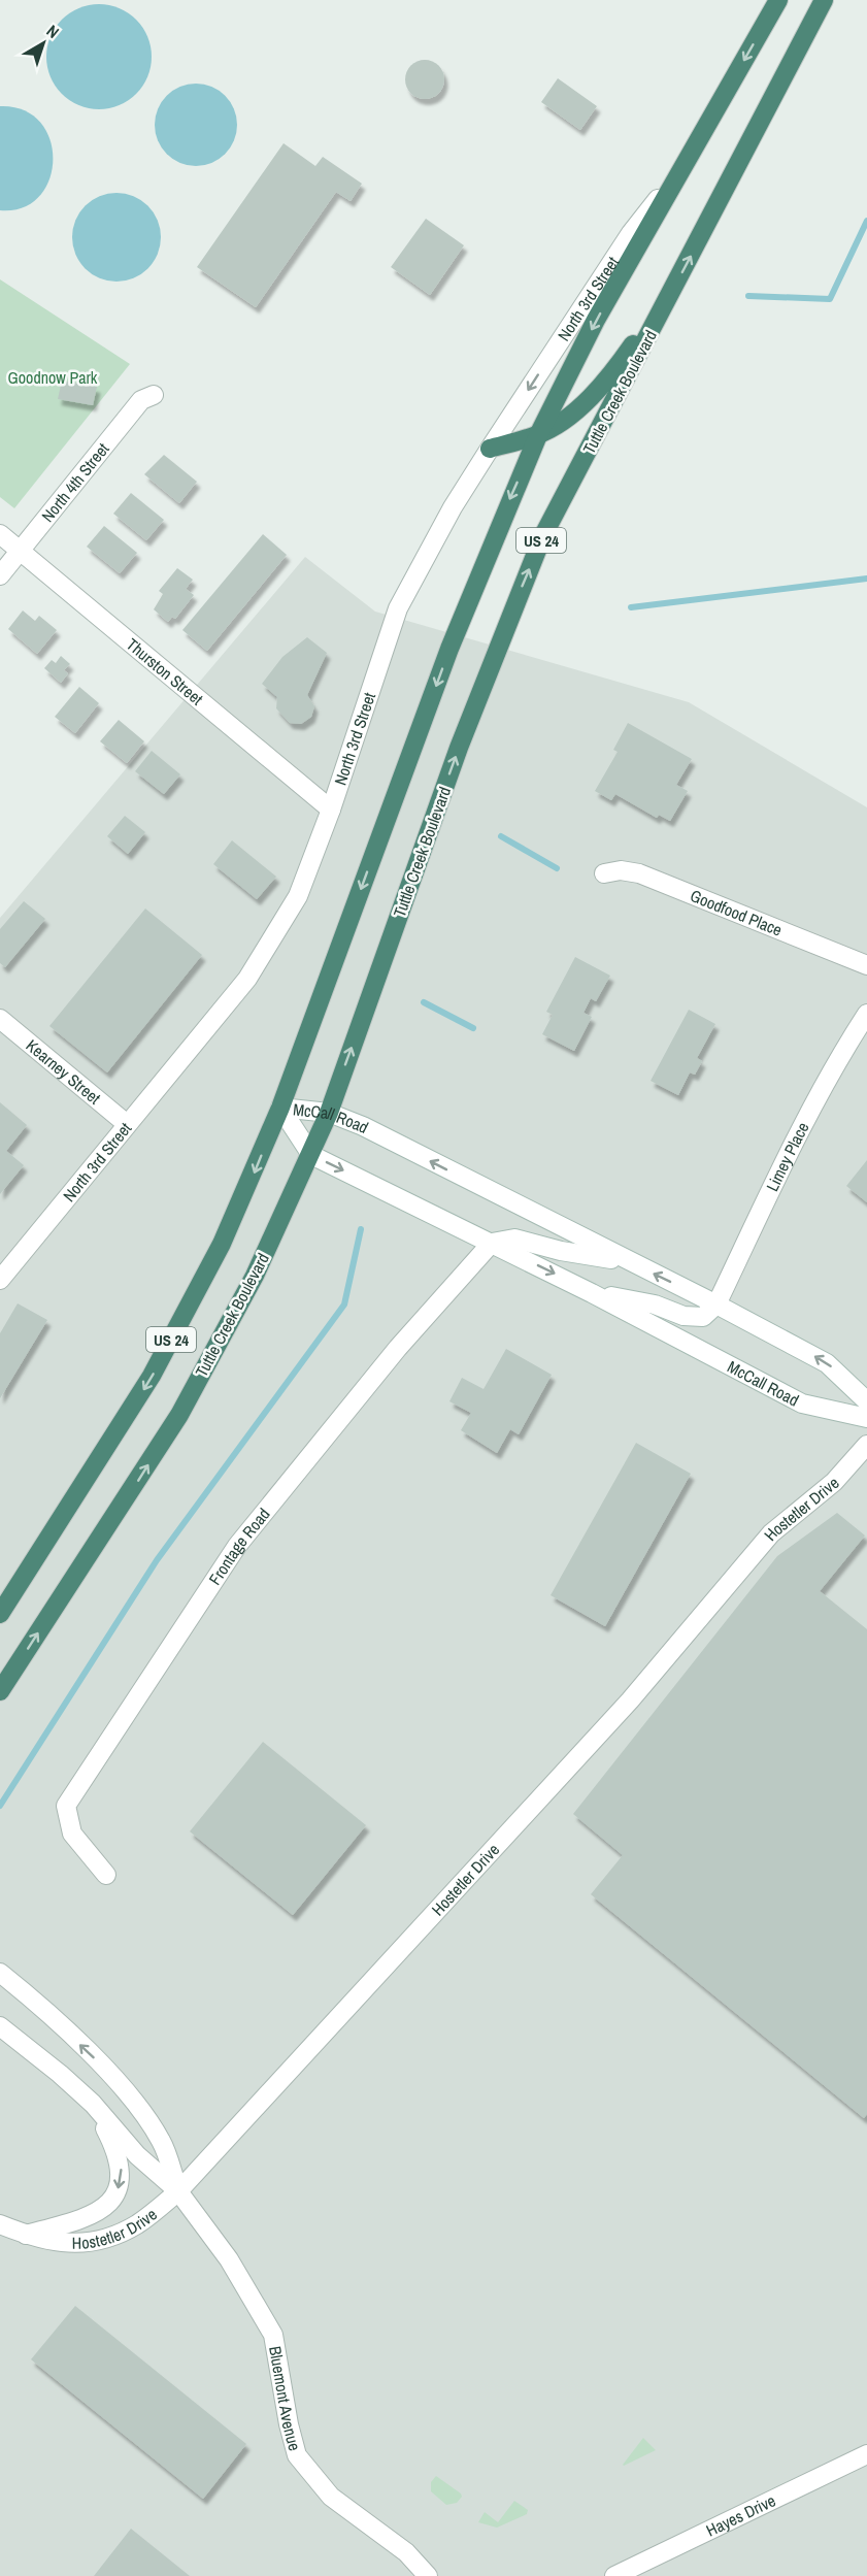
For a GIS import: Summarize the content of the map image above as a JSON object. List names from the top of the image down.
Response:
{
  "streets": {
    "highway": ["Tuttle Creek Boulevard", "US 24"],
    "street": [
      "North 3rd Street",
      "North 4th Street",
      "Thurston Street",
      "Goodfood Place",
      "Kearney Street",
      "McCall Road",
      "Limey Place",
      "Hostetler Drive",
      "Frontage Road",
      "Bluemont Avenue",
      "Hayes Drive"
    ]
  },
  "crossings": [
    ["North 3rd Street", "US 24"],
    ["North 3rd Street", "Thurston Street"],
    ["North 3rd Street", "Kearney Street"],
    ["Tuttle Creek Boulevard", "McCall Road"],
    ["North 4th Street", "Thurston Street"],
    ["US 24", "McCall Road"],
    ["McCall Road", "Limey Place"],
    ["McCall Road", "Frontage Road"],
    ["Hostetler Drive", "Bluemont Avenue"]
  ],
  "parks": ["Goodnow Park"],
  "north": "top right"
}
